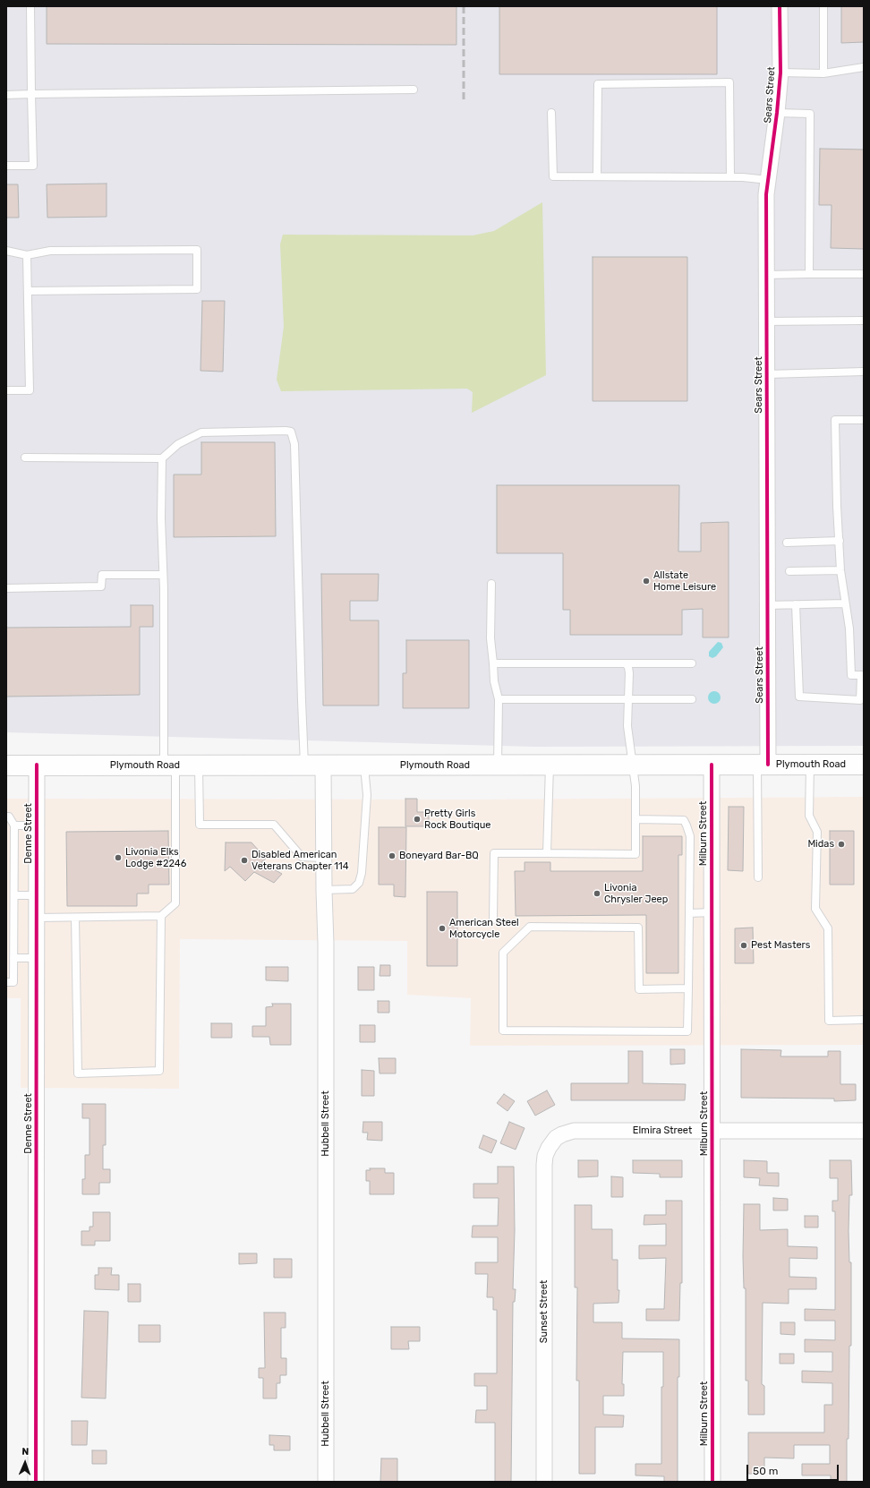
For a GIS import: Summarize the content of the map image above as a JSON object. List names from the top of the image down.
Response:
{
  "streets": {
    "main road": ["Plymouth Road"],
    "street": [
      "Sears Street",
      "Denne Street",
      "Milburn Street",
      "Hubbell Street",
      "Elmira Street",
      "Sunset Street"
    ]
  },
  "crossings": [
    ["Sears Street", "Plymouth Road"],
    ["Plymouth Road", "Denne Street"],
    ["Plymouth Road", "Milburn Street"],
    ["Plymouth Road", "Hubbell Street"],
    ["Milburn Street", "Elmira Street"],
    ["Elmira Street", "Sunset Street"]
  ],
  "places": [
    "Allstate Home Leisure",
    "Pretty Girls Rock Boutique",
    "Midas",
    "Boneyard Bar-BQ",
    "Livonia Elks Lodge #2246",
    "Disabled American Veterans Chapter 114",
    "Livonia Chrysler Jeep",
    "American Steel Motorcycle",
    "Pest Masters"
  ],
  "scale_bar": "50 m",
  "north": "top"
}
